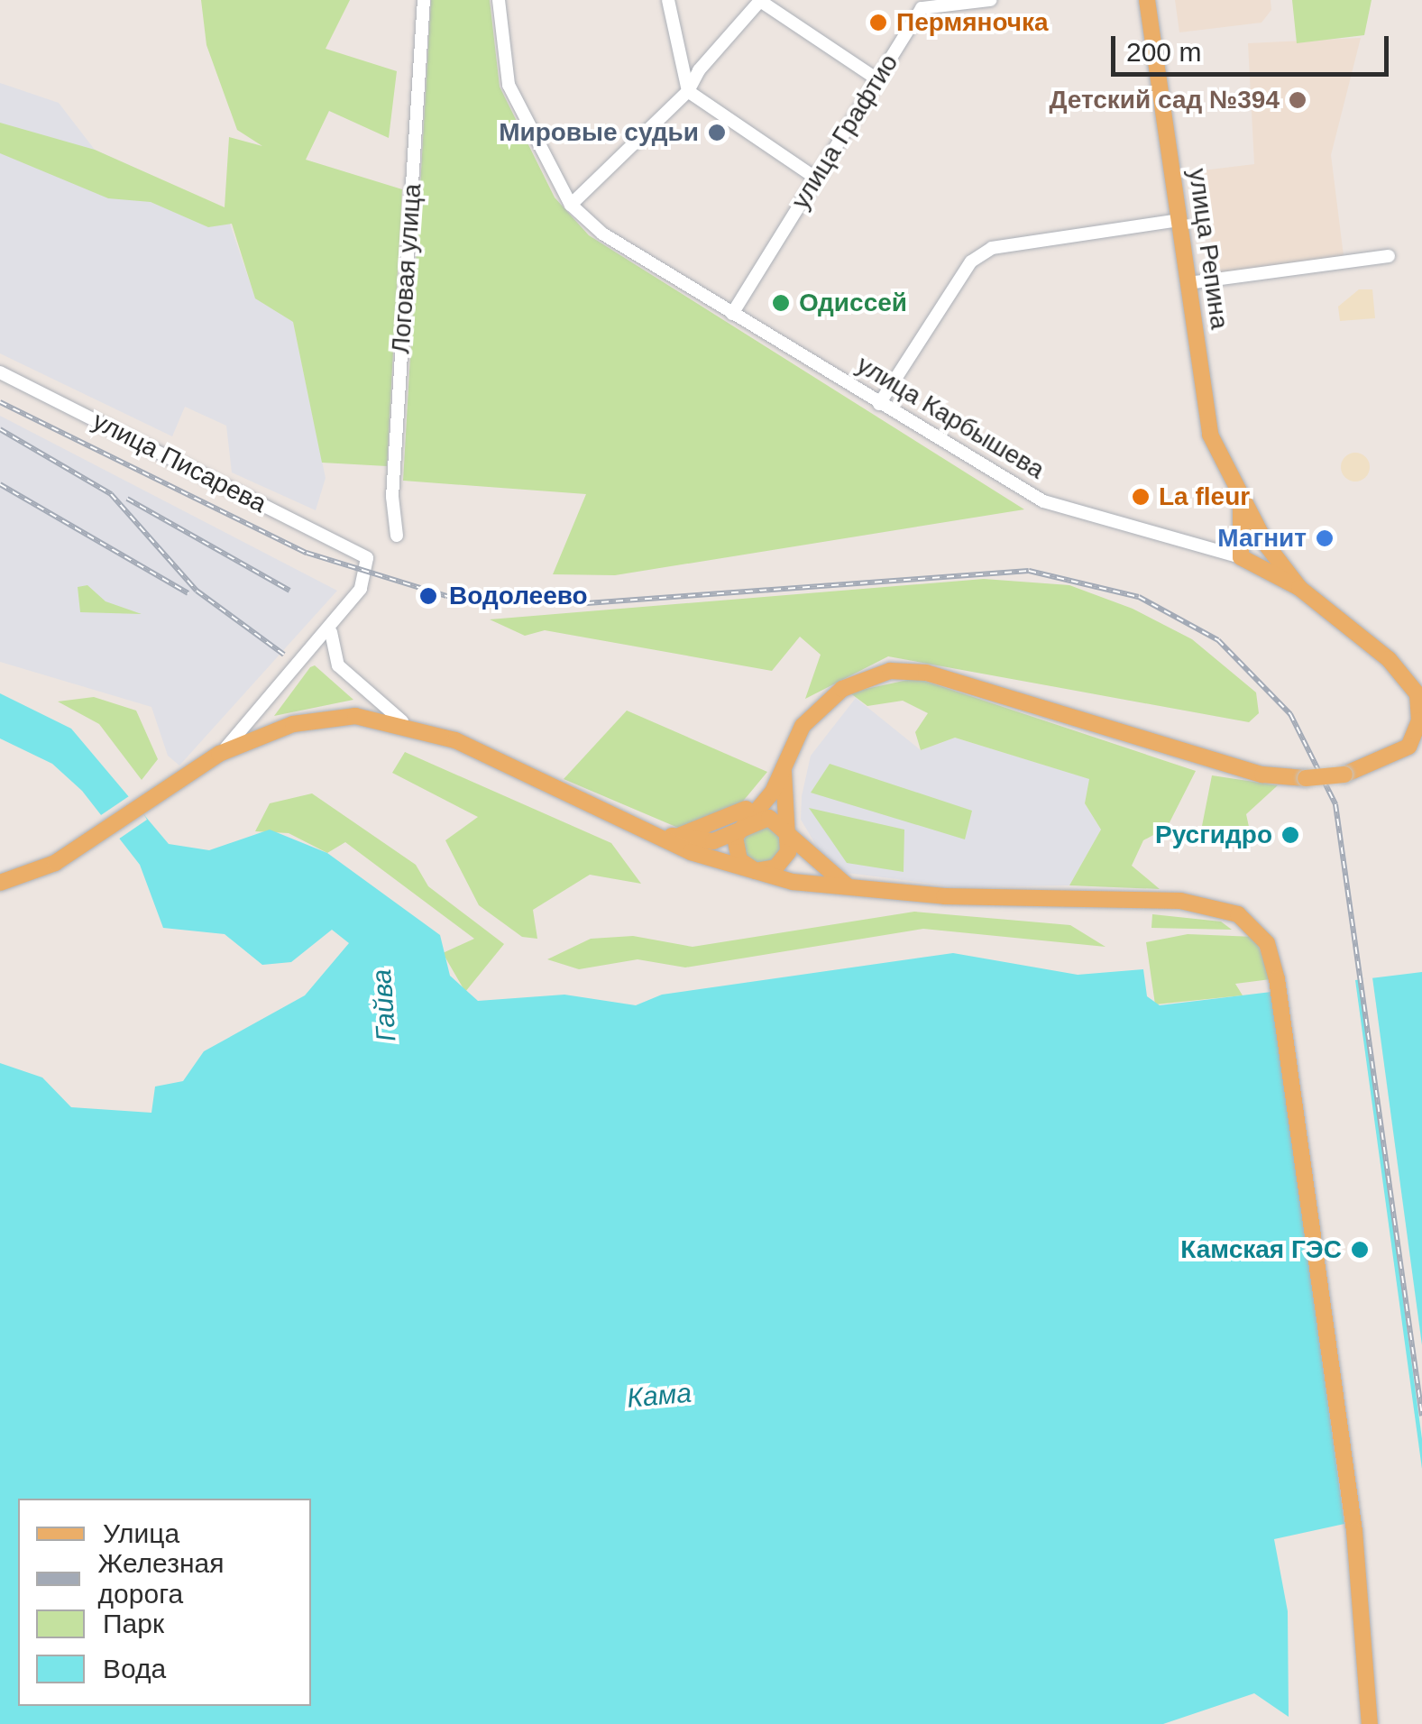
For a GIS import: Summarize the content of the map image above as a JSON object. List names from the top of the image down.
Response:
{
  "streets": {
    "main road": ["улица Репина", "улица Карбышева"],
    "street": ["улица Графтио", "Логовая улица", "улица Писарева"]
  },
  "crossings": [
    ["улица Графтио", "улица Карбышева"],
    ["улица Репина", "улица Карбышева"]
  ],
  "water": ["Гайва", "Кама"],
  "places": [
    "Пермяночка",
    "Детский сад №394",
    "Мировые судьи",
    "Одиссей",
    "La fleur",
    "Магнит",
    "Водолеево",
    "Русгидро",
    "Камская ГЭС"
  ],
  "legend": [
    "Улица",
    "Железная дорога",
    "Парк",
    "Вода"
  ],
  "scale_bar": "200 m"
}
